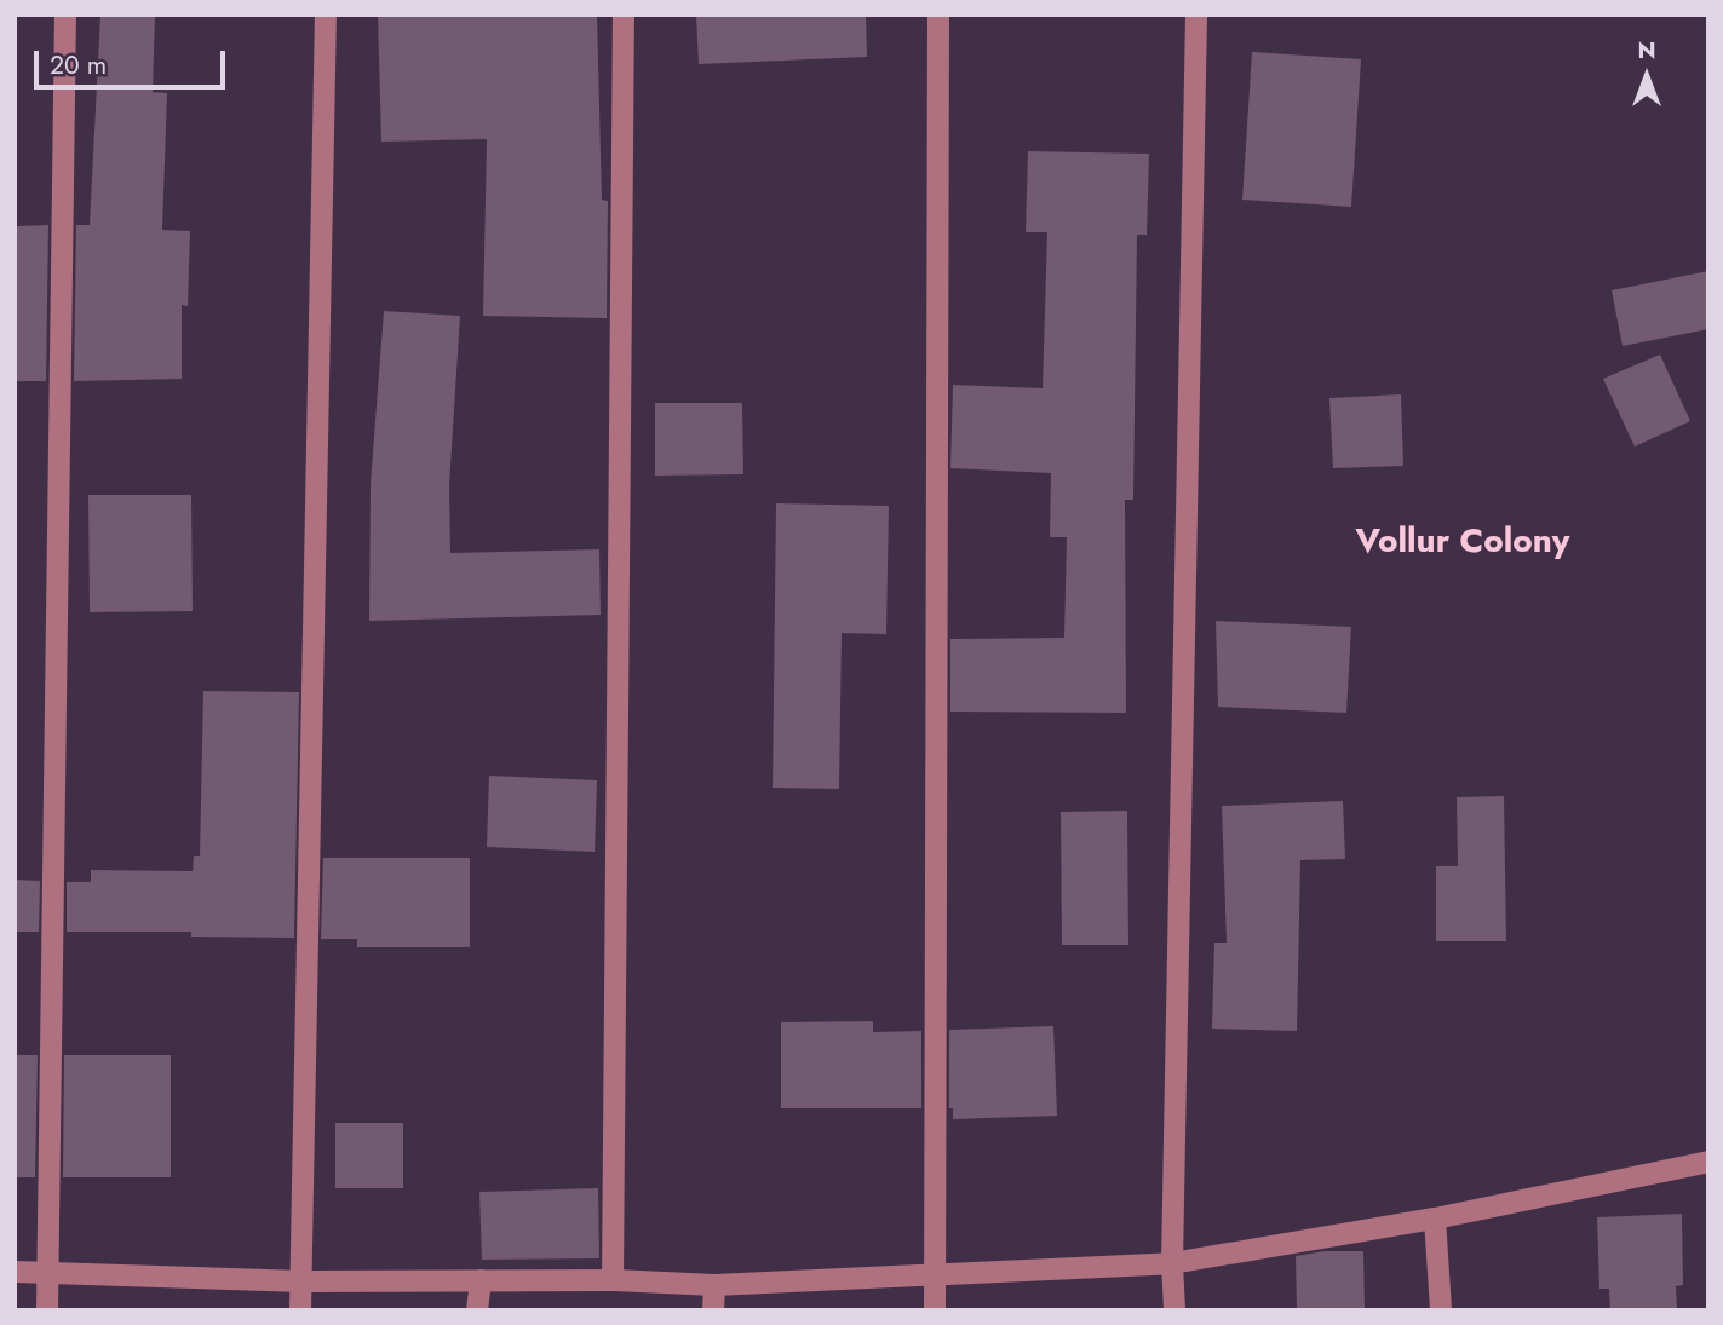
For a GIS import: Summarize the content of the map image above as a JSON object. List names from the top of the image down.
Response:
{
  "districts": ["Vollur Colony"],
  "scale_bar": "20 m",
  "north": "top"
}
